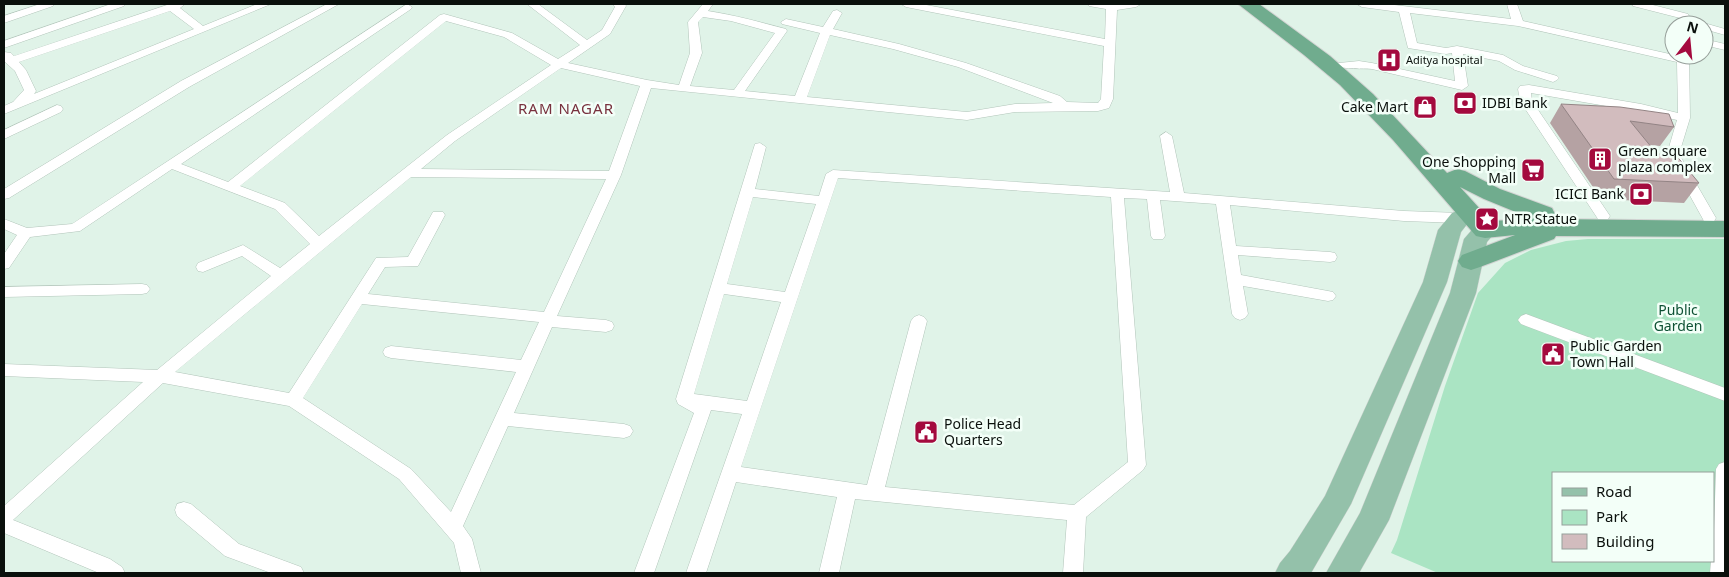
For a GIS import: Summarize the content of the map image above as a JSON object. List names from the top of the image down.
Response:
{
  "districts": ["RAM NAGAR"],
  "parks": ["Public Garden"],
  "places": {
    "hospital": ["Aditya hospital"],
    "bank": ["IDBI Bank", "ICICI Bank"],
    "shop": ["Cake Mart"],
    "building": ["Green square plaza complex"],
    "supermarket": ["One Shopping Mall"],
    "place": ["NTR Statue"],
    "public building": ["Public Garden Town Hall", "Police Head Quarters"]
  },
  "legend": ["Road", "Park", "Building"],
  "north": "top"
}
